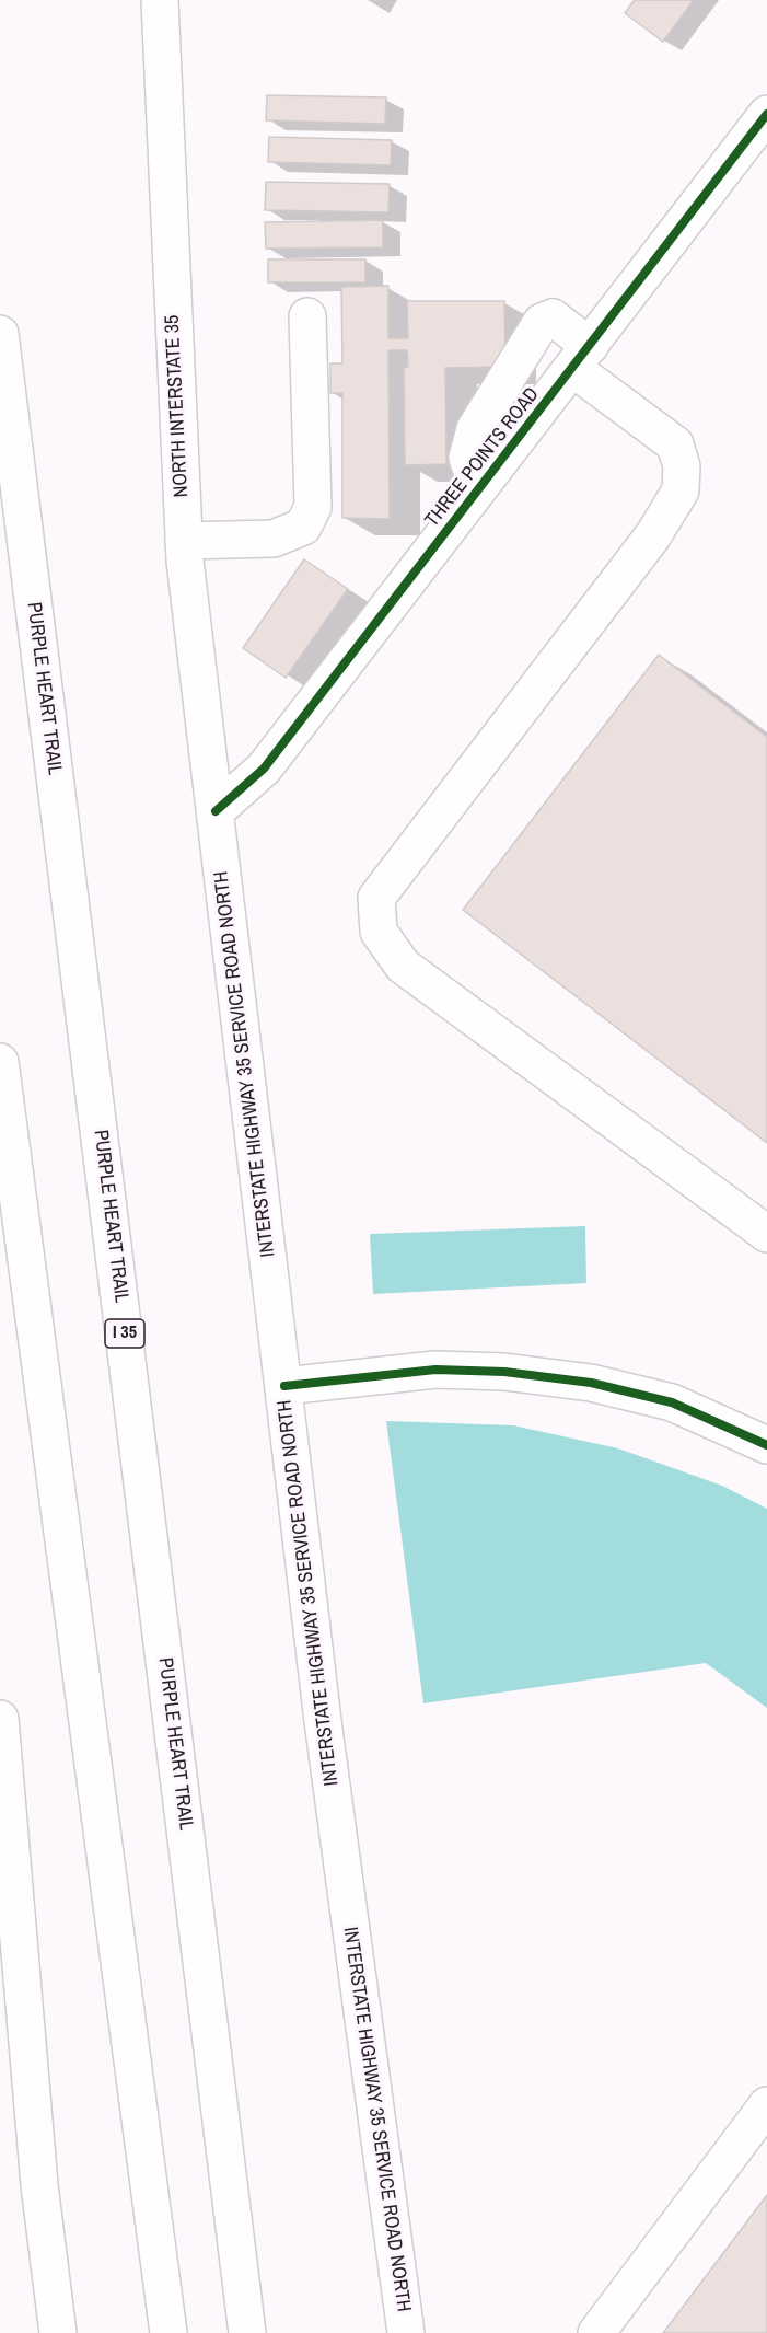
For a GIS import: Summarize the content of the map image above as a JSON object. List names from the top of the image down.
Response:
{
  "streets": {
    "main road": [
      "NORTH INTERSTATE 35",
      "THREE POINTS ROAD",
      "PURPLE HEART TRAIL",
      "INTERSTATE HIGHWAY 35 SERVICE ROAD NORTH",
      "I 35"
    ]
  },
  "crossings": [
    ["NORTH INTERSTATE 35", "THREE POINTS ROAD"],
    ["NORTH INTERSTATE 35", "INTERSTATE HIGHWAY 35 SERVICE ROAD NORTH"],
    ["THREE POINTS ROAD", "INTERSTATE HIGHWAY 35 SERVICE ROAD NORTH"]
  ]
}
